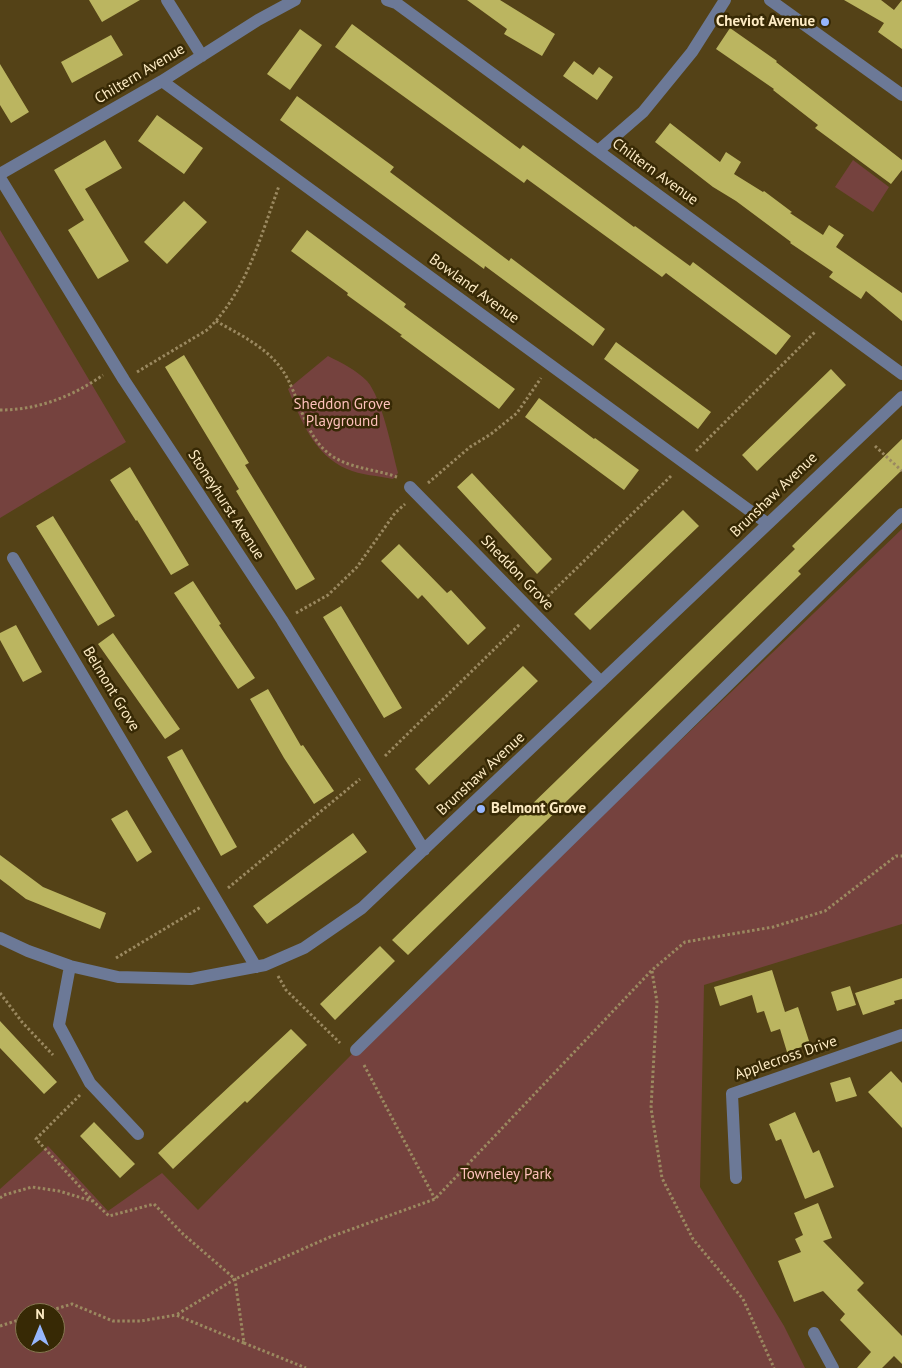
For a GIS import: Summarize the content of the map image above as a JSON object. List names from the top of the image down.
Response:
{
  "streets": {
    "street": [
      "Chiltern Avenue",
      "Bowland Avenue",
      "Brunshaw Avenue",
      "Stoneyhurst Avenue",
      "Sheddon Grove",
      "Belmont Grove",
      "Applecross Drive"
    ]
  },
  "crossings": [
    ["Chiltern Avenue", "Bowland Avenue"],
    ["Bowland Avenue", "Brunshaw Avenue"],
    ["Brunshaw Avenue", "Stoneyhurst Avenue"],
    ["Brunshaw Avenue", "Sheddon Grove"],
    ["Brunshaw Avenue", "Belmont Grove"]
  ],
  "parks": ["Sheddon Grove Playground", "Towneley Park"],
  "places": ["Cheviot Avenue", "Belmont Grove"],
  "north": "top"
}
